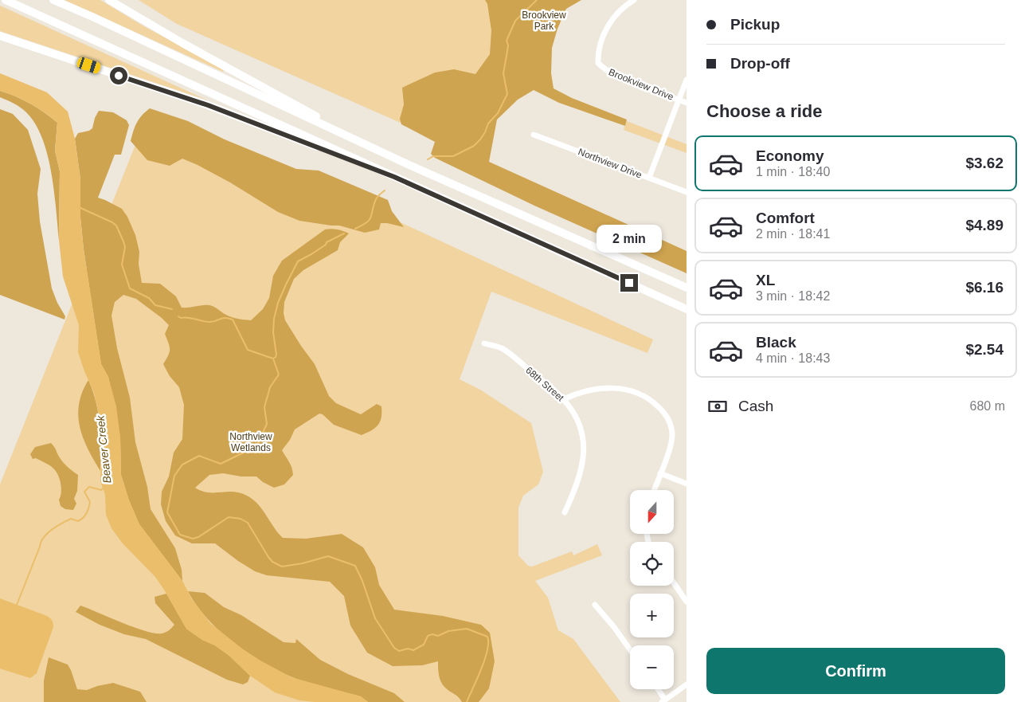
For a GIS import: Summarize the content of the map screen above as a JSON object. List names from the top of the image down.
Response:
{
  "streets": {
    "street": ["Brookview Drive", "Northview Drive", "68th Street"]
  },
  "water": ["Beaver Creek"],
  "parks": ["Brookview Park", "Northview Wetlands"],
  "north": "bottom",
  "page": {
    "banner": ["Pickup", "Drop-off"],
    "heading": "Choose a ride",
    "list": [
      {
        "name": "Economy",
        "note": "1 min · 18:40",
        "value": "$3.62"
      },
      {
        "name": "Comfort",
        "note": "2 min · 18:41",
        "value": "$4.89"
      },
      {
        "name": "XL",
        "note": "3 min · 18:42",
        "value": "$6.16"
      },
      {
        "name": "Black",
        "note": "4 min · 18:43",
        "value": "$2.54"
      }
    ],
    "bubble": "2 min",
    "pay": ["Cash", "680 m"],
    "map_buttons": ["+", "−"],
    "buttons": "Confirm"
  }
}
